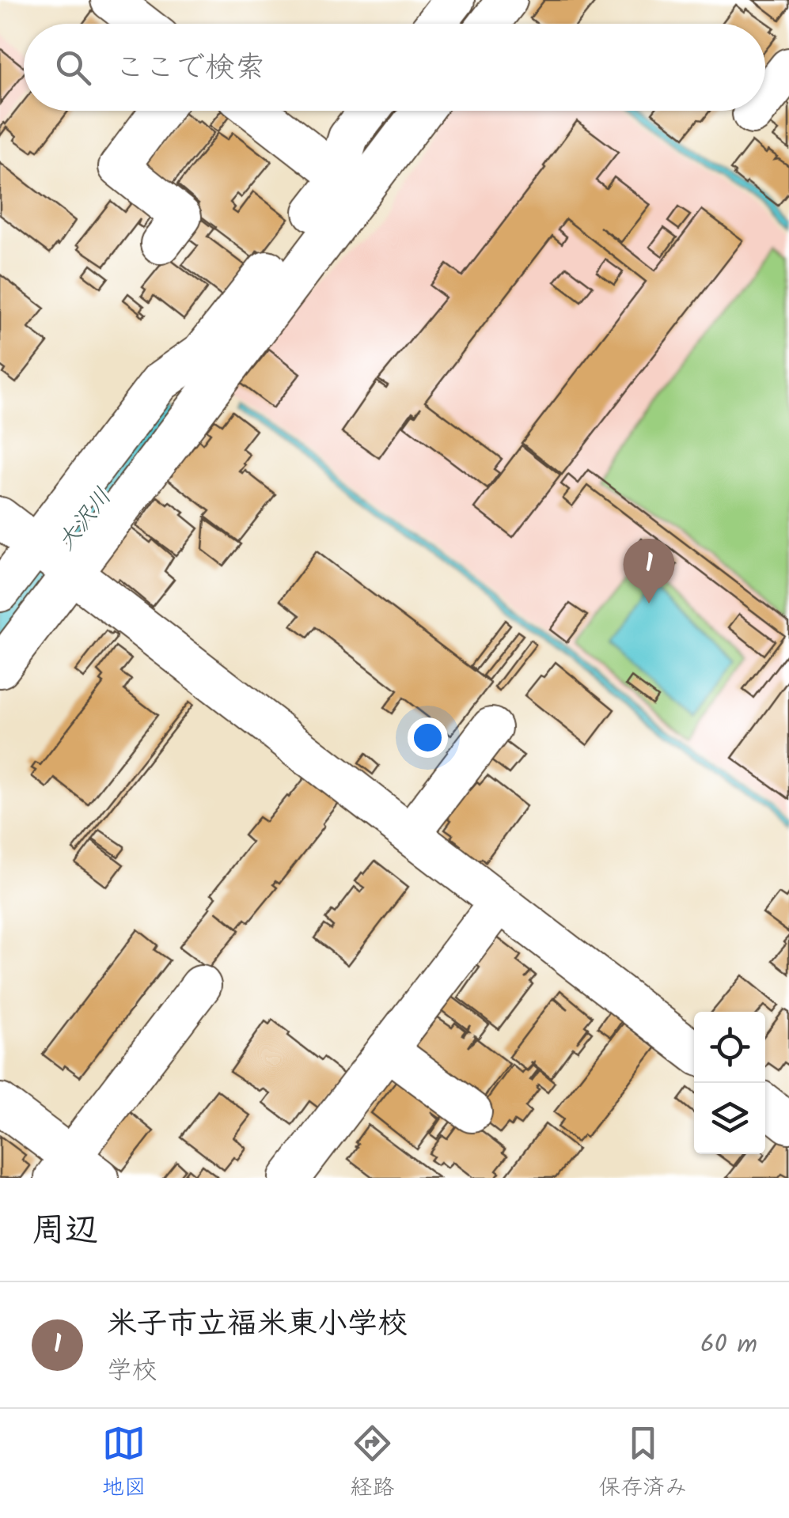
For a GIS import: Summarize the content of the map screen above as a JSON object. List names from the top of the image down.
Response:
{
  "water": ["大沢川"],
  "page": {
    "search": "ここで検索",
    "pins": "1",
    "heading": "周辺",
    "list": [
      {
        "mark": "1",
        "name": "米子市立福米東小学校",
        "note": "学校",
        "value": "60 m"
      }
    ],
    "nav": ["地図", "経路", "保存済み"]
  }
}
